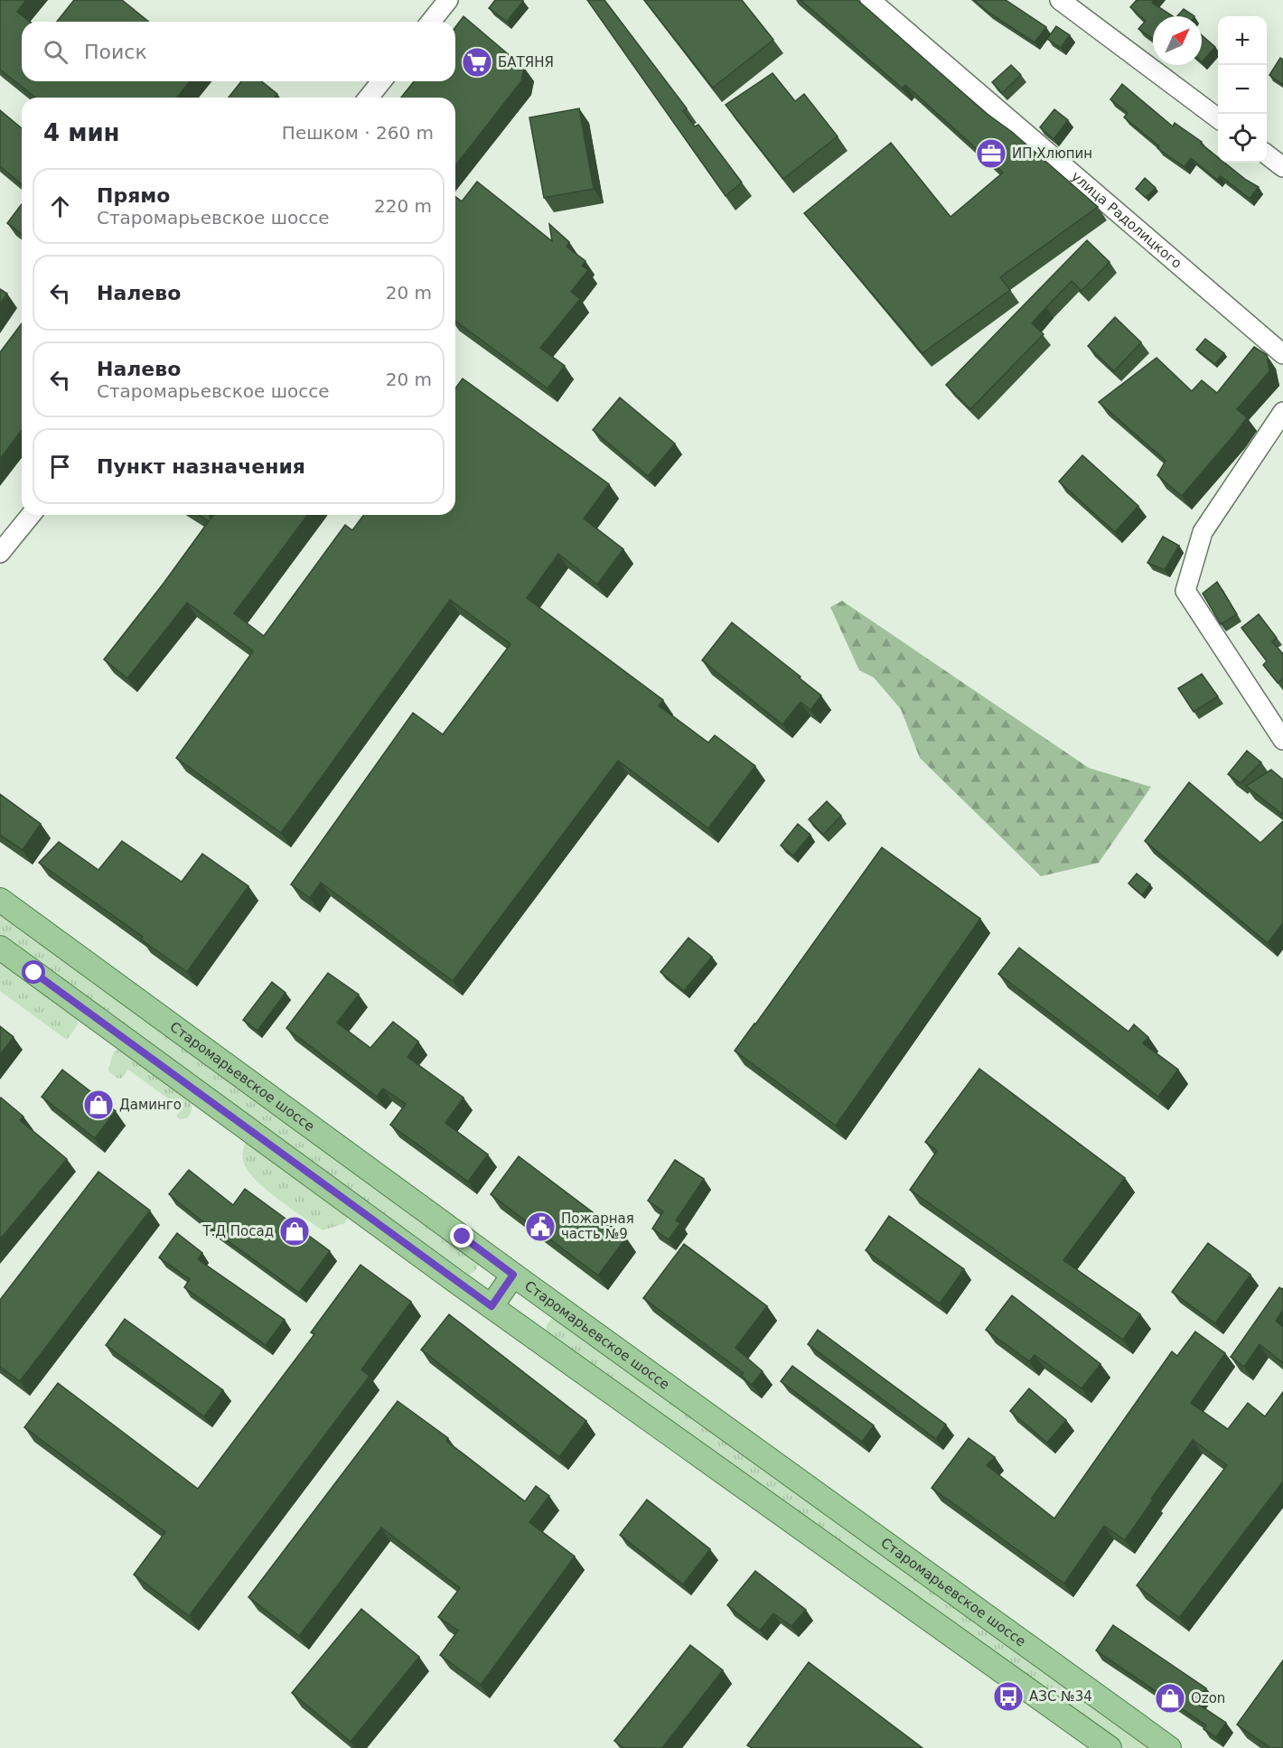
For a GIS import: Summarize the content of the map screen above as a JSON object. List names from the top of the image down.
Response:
{
  "streets": {
    "main road": ["Старомарьевское шоссе"],
    "street": ["улица Радолицкого"]
  },
  "places": {
    "supermarket": ["БАТЯНЯ"],
    "office": ["ИП Хлюпин"],
    "shop": ["Даминго", "Т.Д Посад", "Ozon"],
    "public building": ["Пожарная часть №9"],
    "bus stop": ["АЗС №34"]
  },
  "north": "top right",
  "page": {
    "map_buttons": ["+", "−"],
    "search": "Поиск",
    "heading": ["4 мин", "Пешком · 260 m"],
    "list": [
      ["Прямо", "Старомарьевское шоссе", "220 m"],
      ["Налево", "20 m"],
      ["Налево", "Старомарьевское шоссе", "20 m"],
      "Пункт назначения"
    ]
  }
}
